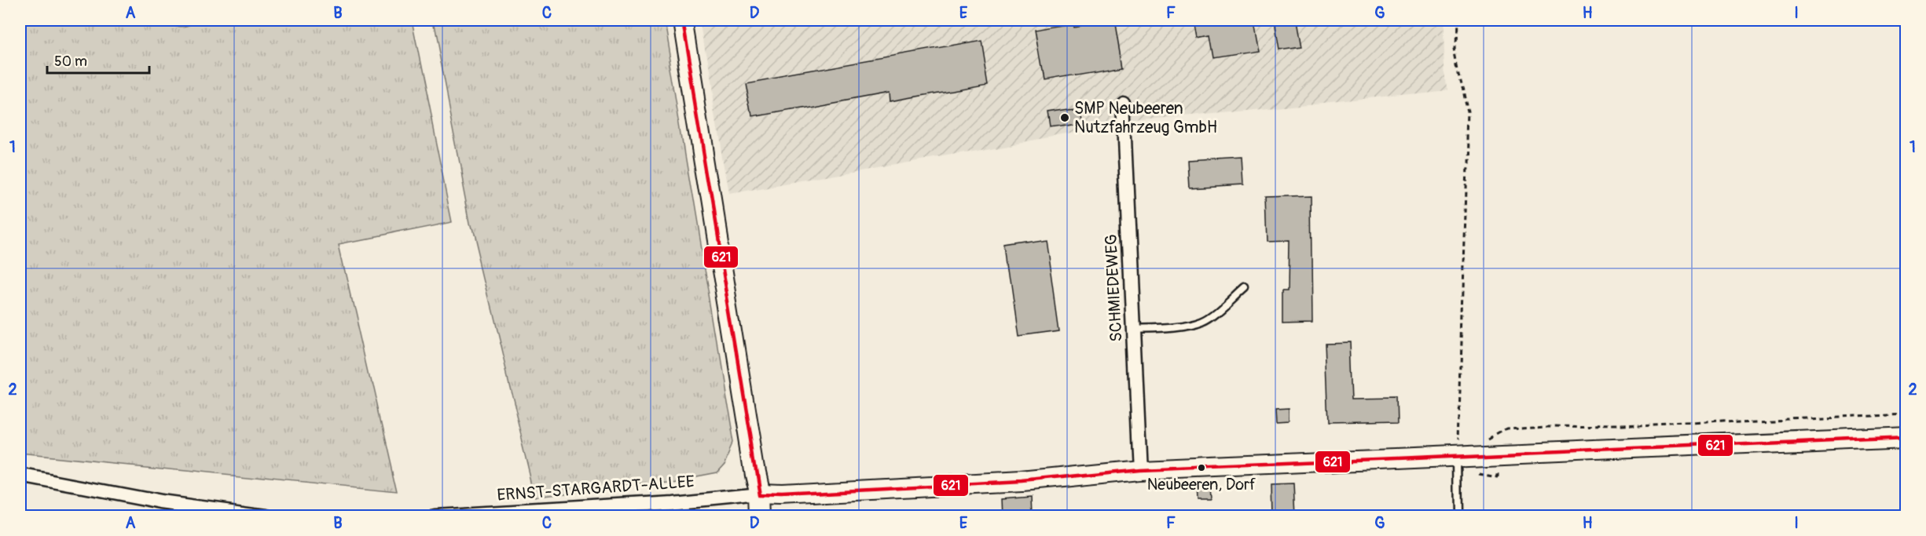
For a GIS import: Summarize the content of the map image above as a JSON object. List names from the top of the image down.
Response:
{
  "streets": {
    "street": ["SCHMIEDEWEG", "ERNST-STARGARDT-ALLEE"]
  },
  "places": ["SMP Neubeeren Nutzfahrzeug GmbH", "Neubeeren, Dorf"],
  "lines": ["transit line 621"],
  "scale_bar": "50 m",
  "grid": {
    "columns": [
      "A",
      "B",
      "C",
      "D",
      "E",
      "F",
      "G",
      "H",
      "I"
    ],
    "rows": ["1", "2"]
  }
}
